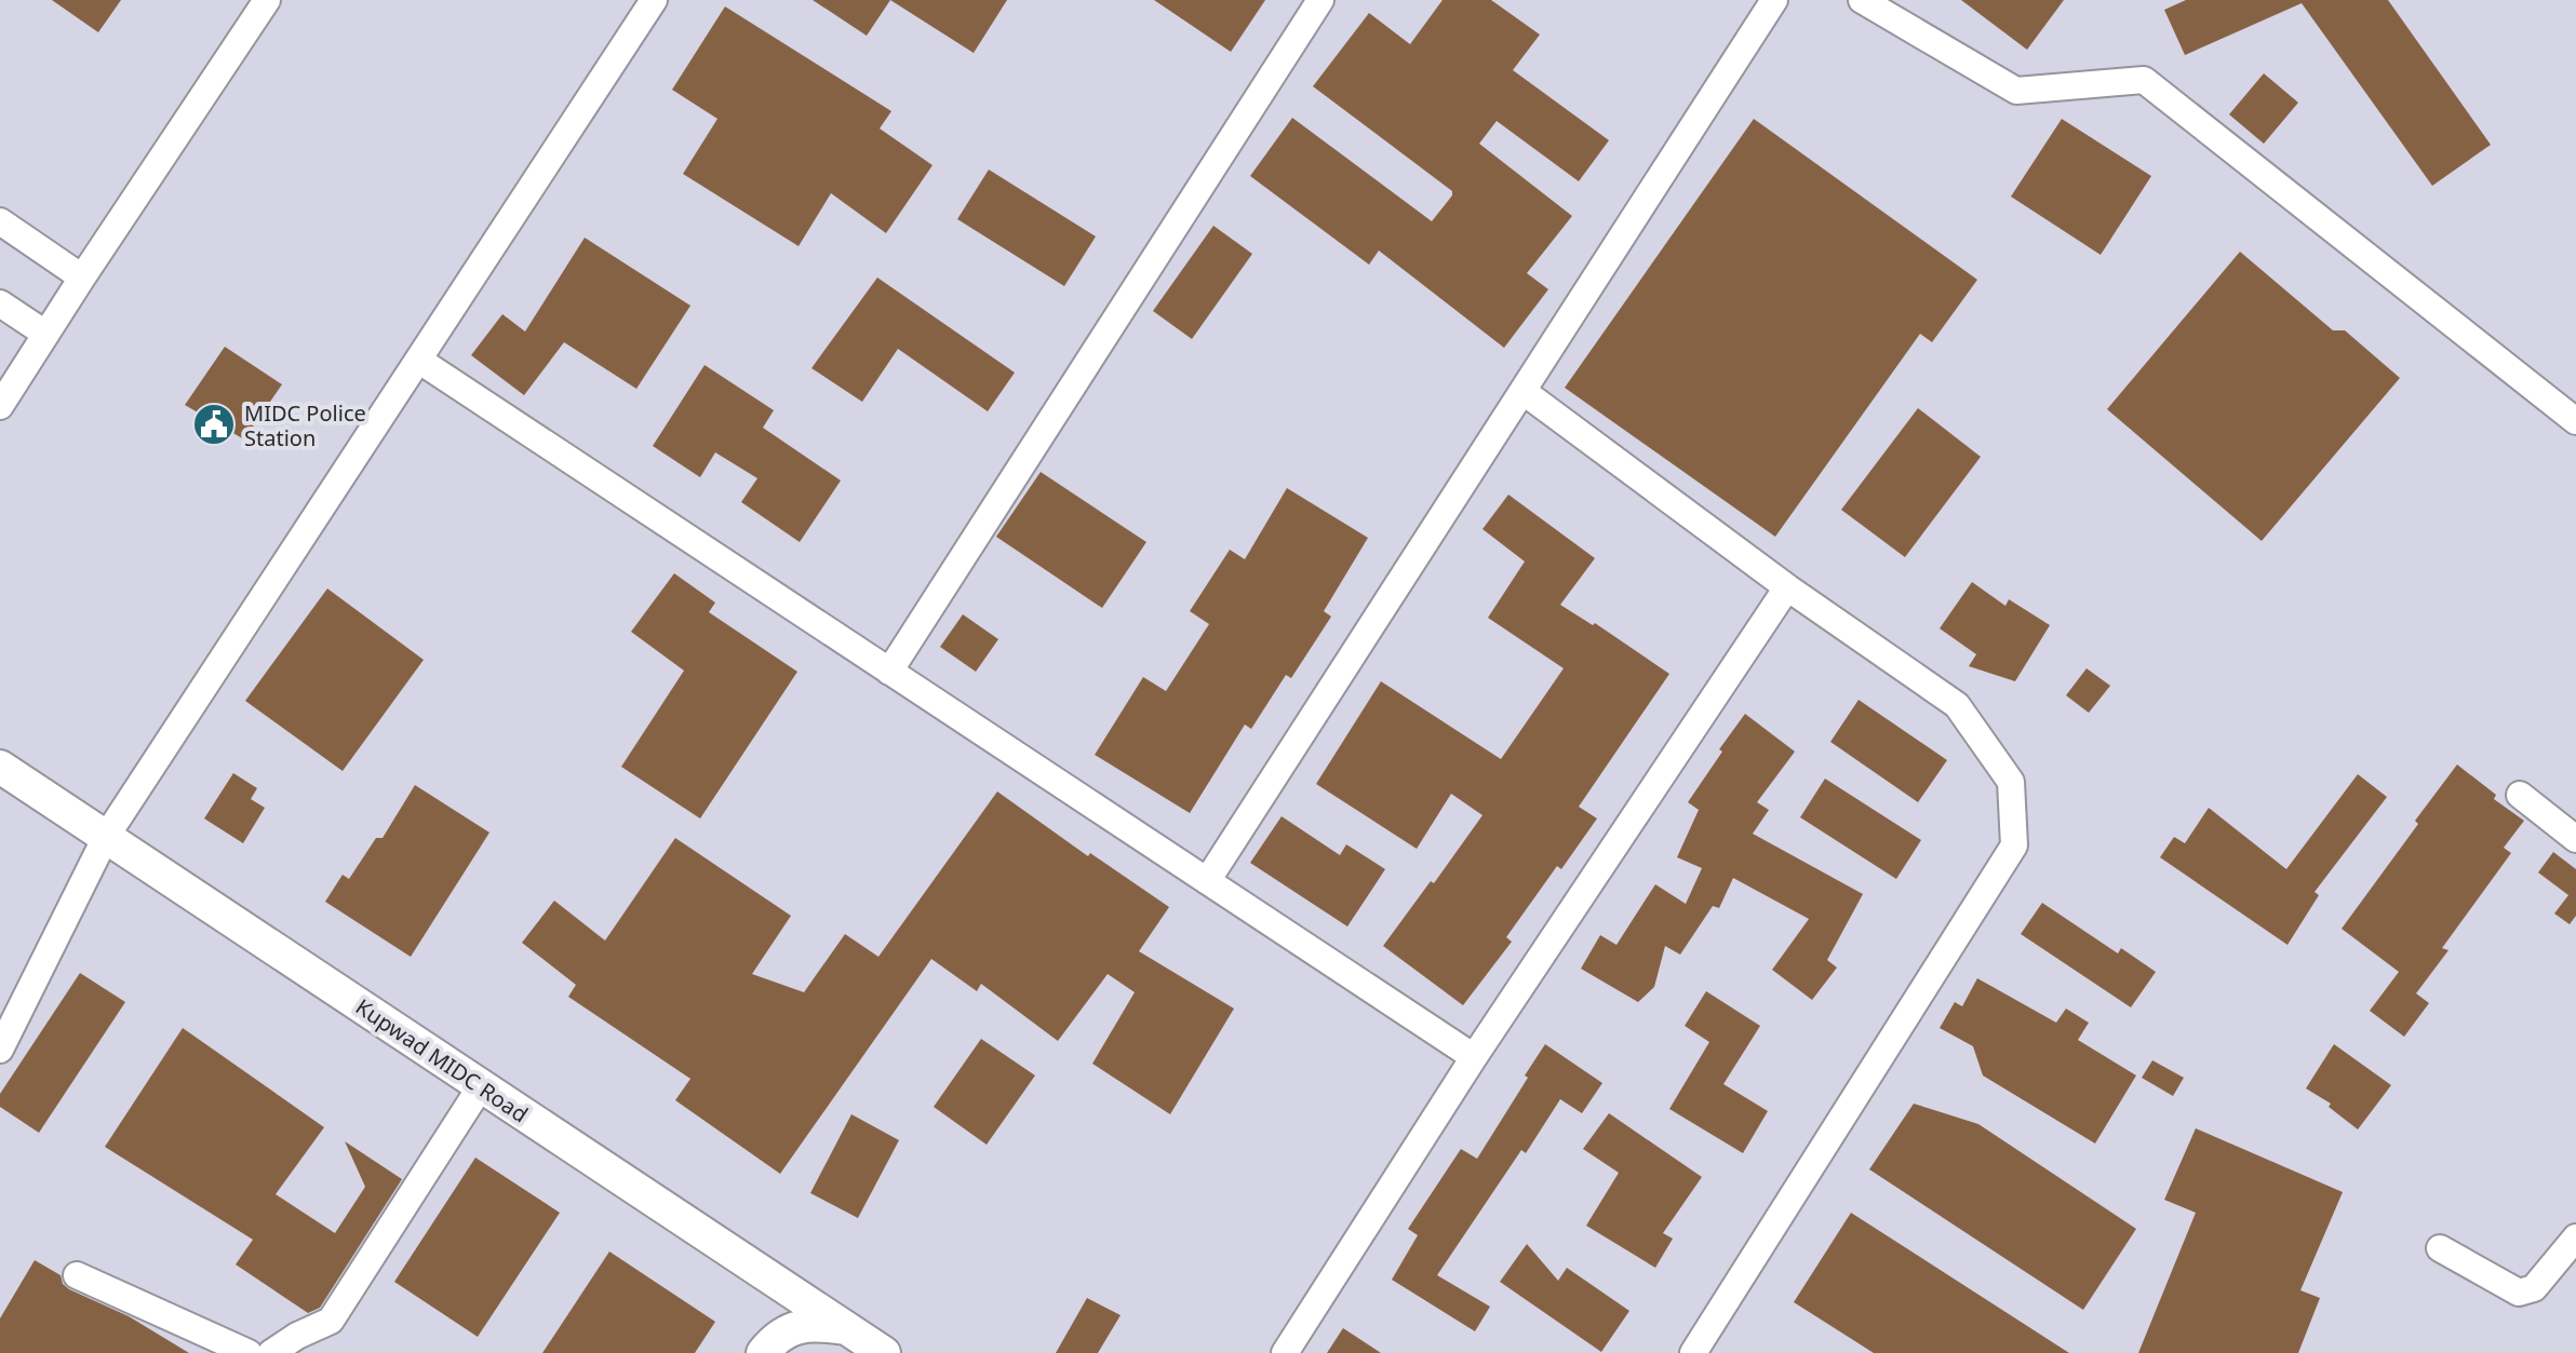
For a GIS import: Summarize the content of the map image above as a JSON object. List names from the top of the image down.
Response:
{
  "streets": {
    "main road": ["Kupwad MIDC Road"]
  },
  "places": {
    "public building": ["MIDC Police Station"]
  }
}
